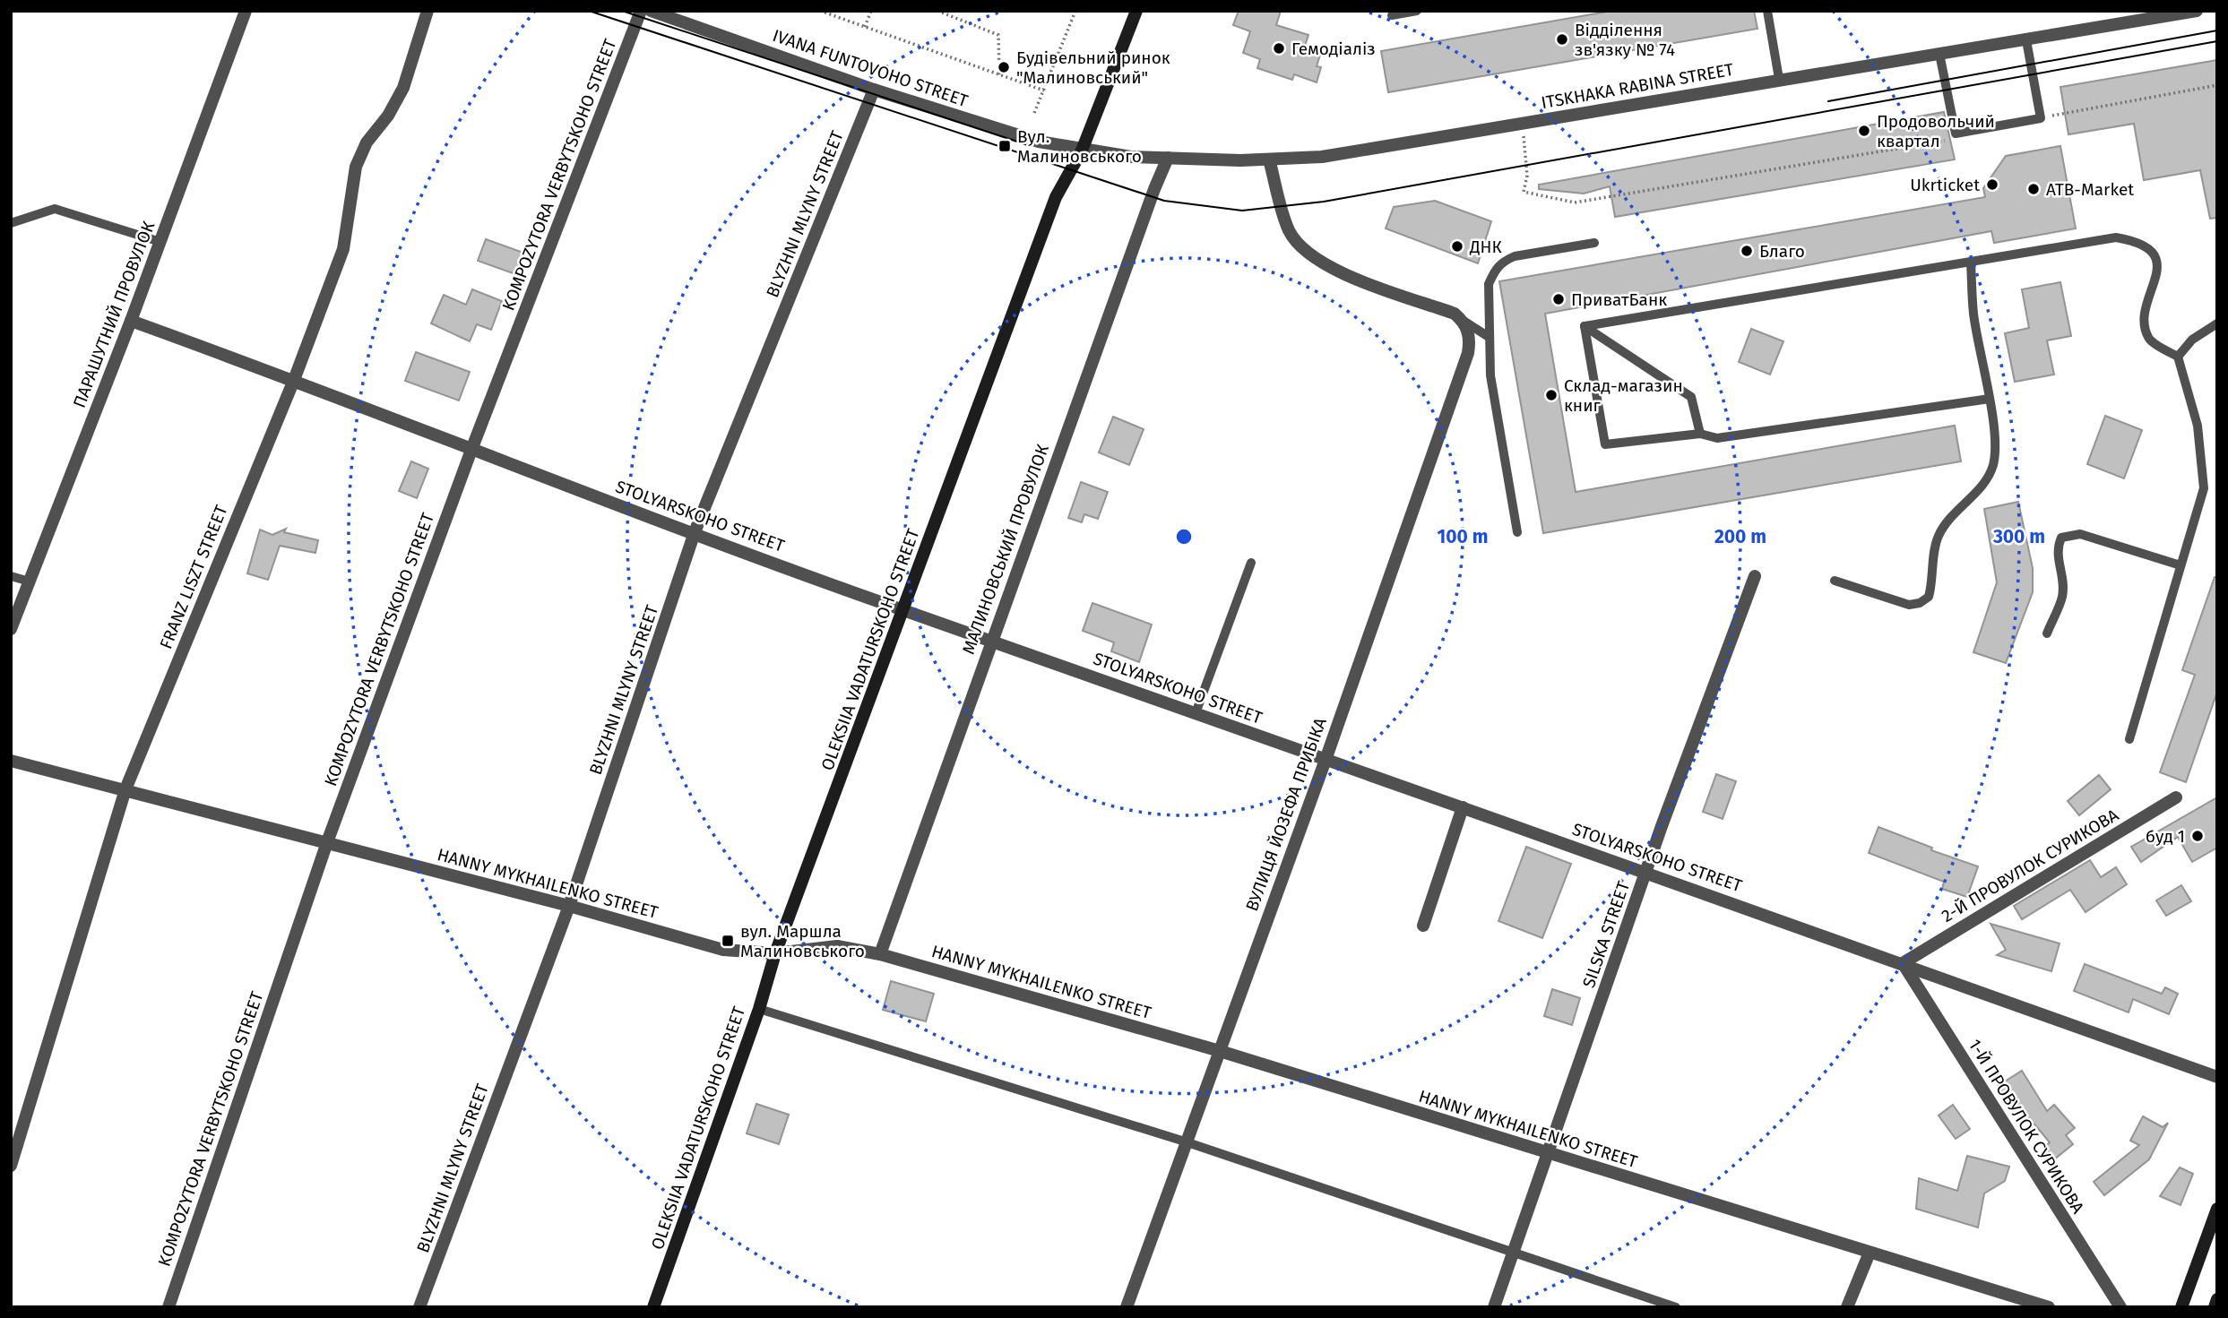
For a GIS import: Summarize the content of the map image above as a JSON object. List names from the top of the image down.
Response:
{
  "streets": {
    "main road": ["OLEKSIIA VADATURSKOHO STREET"],
    "street": [
      "IVANA FUNTOVOHO STREET",
      "ITSKHAKA RABINA STREET",
      "KOMPOZYTORA VERBYTSKOHO STREET",
      "BLYZHNI MLYNY STREET",
      "ПАРАШУТНИЙ ПРОВУЛОК",
      "STOLYARSKOHO STREET",
      "МАЛИНОВСЬКИЙ ПРОВУЛОК",
      "FRANZ LISZT STREET",
      "ВУЛИЦЯ ЙОЗЕФА ПРИБІКА",
      "2-Й ПРОВУЛОК СУРИКОВА",
      "HANNY MYKHAILENKO STREET",
      "SILSKA STREET",
      "1-Й ПРОВУЛОК СУРИКОВА"
    ]
  },
  "crossings": [
    ["IVANA FUNTOVOHO STREET", "ITSKHAKA RABINA STREET"],
    ["IVANA FUNTOVOHO STREET", "BLYZHNI MLYNY STREET"],
    ["IVANA FUNTOVOHO STREET", "OLEKSIIA VADATURSKOHO STREET"],
    ["ITSKHAKA RABINA STREET", "МАЛИНОВСЬКИЙ ПРОВУЛОК"],
    ["ITSKHAKA RABINA STREET", "OLEKSIIA VADATURSKOHO STREET"],
    ["KOMPOZYTORA VERBYTSKOHO STREET", "STOLYARSKOHO STREET"],
    ["KOMPOZYTORA VERBYTSKOHO STREET", "HANNY MYKHAILENKO STREET"],
    ["BLYZHNI MLYNY STREET", "STOLYARSKOHO STREET"],
    ["BLYZHNI MLYNY STREET", "HANNY MYKHAILENKO STREET"],
    ["ПАРАШУТНИЙ ПРОВУЛОК", "STOLYARSKOHO STREET"],
    ["STOLYARSKOHO STREET", "МАЛИНОВСЬКИЙ ПРОВУЛОК"],
    ["STOLYARSKOHO STREET", "FRANZ LISZT STREET"],
    ["STOLYARSKOHO STREET", "OLEKSIIA VADATURSKOHO STREET"],
    ["STOLYARSKOHO STREET", "ВУЛИЦЯ ЙОЗЕФА ПРИБІКА"],
    ["STOLYARSKOHO STREET", "2-Й ПРОВУЛОК СУРИКОВА"],
    ["STOLYARSKOHO STREET", "SILSKA STREET"],
    ["STOLYARSKOHO STREET", "1-Й ПРОВУЛОК СУРИКОВА"],
    ["МАЛИНОВСЬКИЙ ПРОВУЛОК", "HANNY MYKHAILENKO STREET"],
    ["FRANZ LISZT STREET", "HANNY MYKHAILENKO STREET"],
    ["OLEKSIIA VADATURSKOHO STREET", "HANNY MYKHAILENKO STREET"],
    ["ВУЛИЦЯ ЙОЗЕФА ПРИБІКА", "HANNY MYKHAILENKO STREET"],
    ["2-Й ПРОВУЛОК СУРИКОВА", "1-Й ПРОВУЛОК СУРИКОВА"],
    ["HANNY MYKHAILENKO STREET", "SILSKA STREET"]
  ],
  "places": {
    "other": [
      "Відділення зв'язку № 74",
      "Гемодіаліз",
      "Будівельний ринок \"Малиновський\"",
      "Продовольчий квартал",
      "Ukrticket",
      "ATB-Market",
      "ДНК",
      "Благо",
      "ПриватБанк",
      "Склад-магазин книг",
      "буд 1"
    ],
    "transit": ["Вул. Малиновського", "вул. Маршла Малиновського"]
  },
  "rings": ["100 m", "200 m", "300 m"]
}
